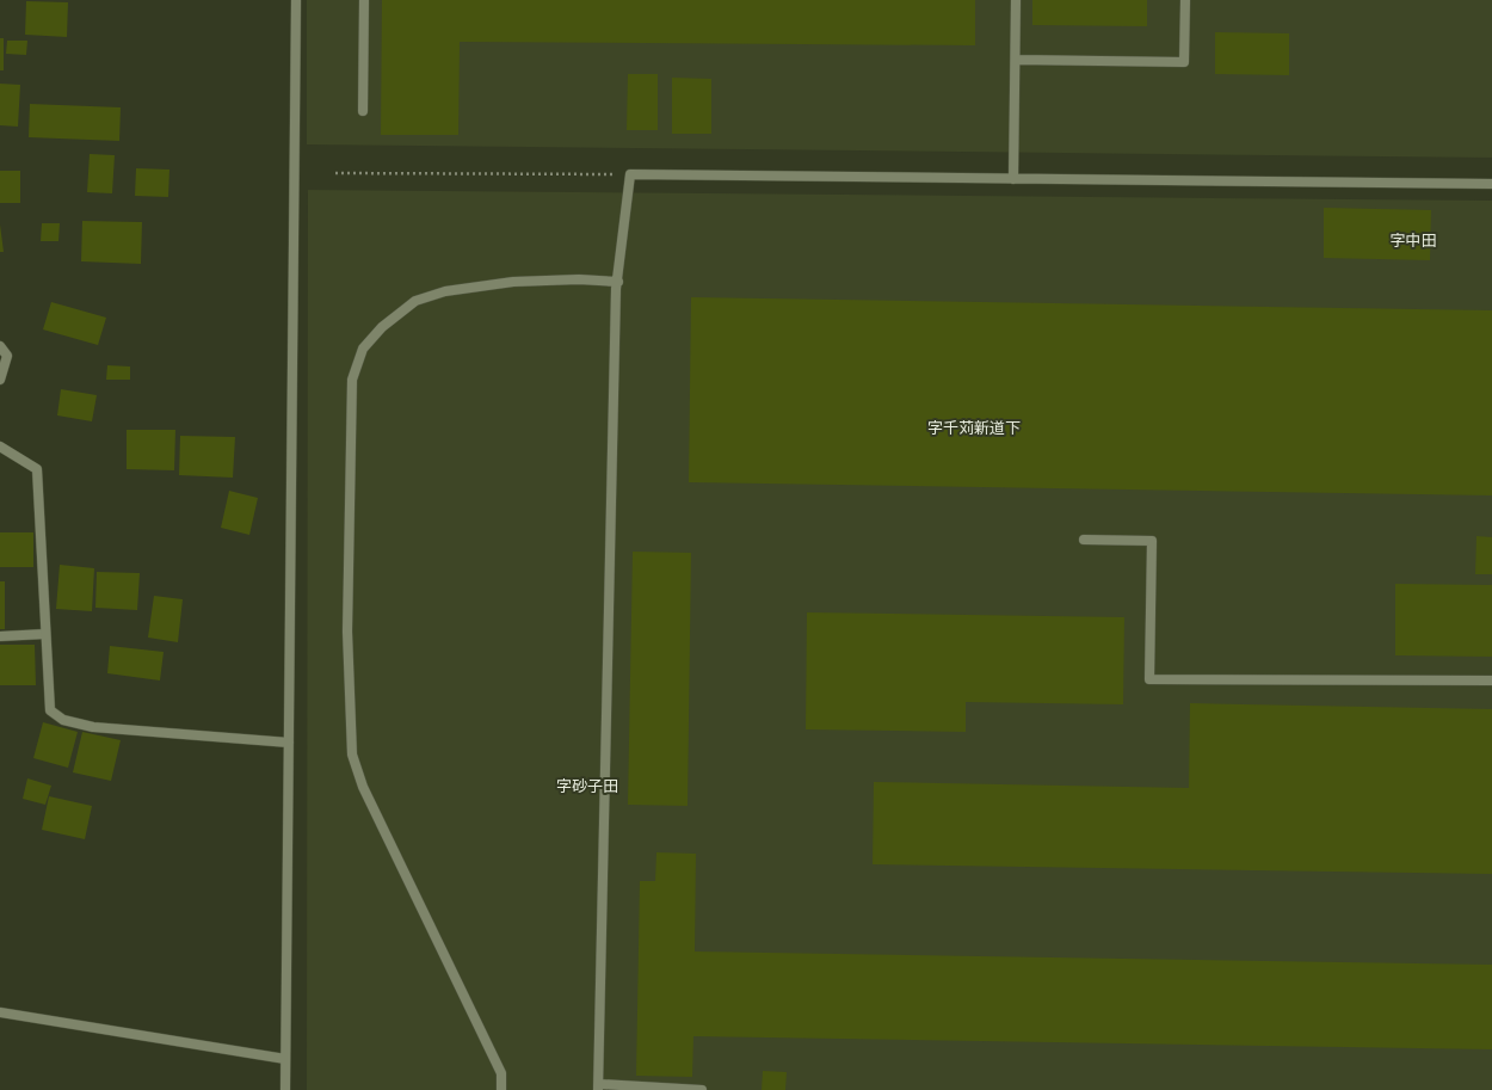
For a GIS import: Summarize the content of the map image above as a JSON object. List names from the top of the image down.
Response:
{
  "districts": ["字中田", "字千苅新道下", "字砂子田"]
}
